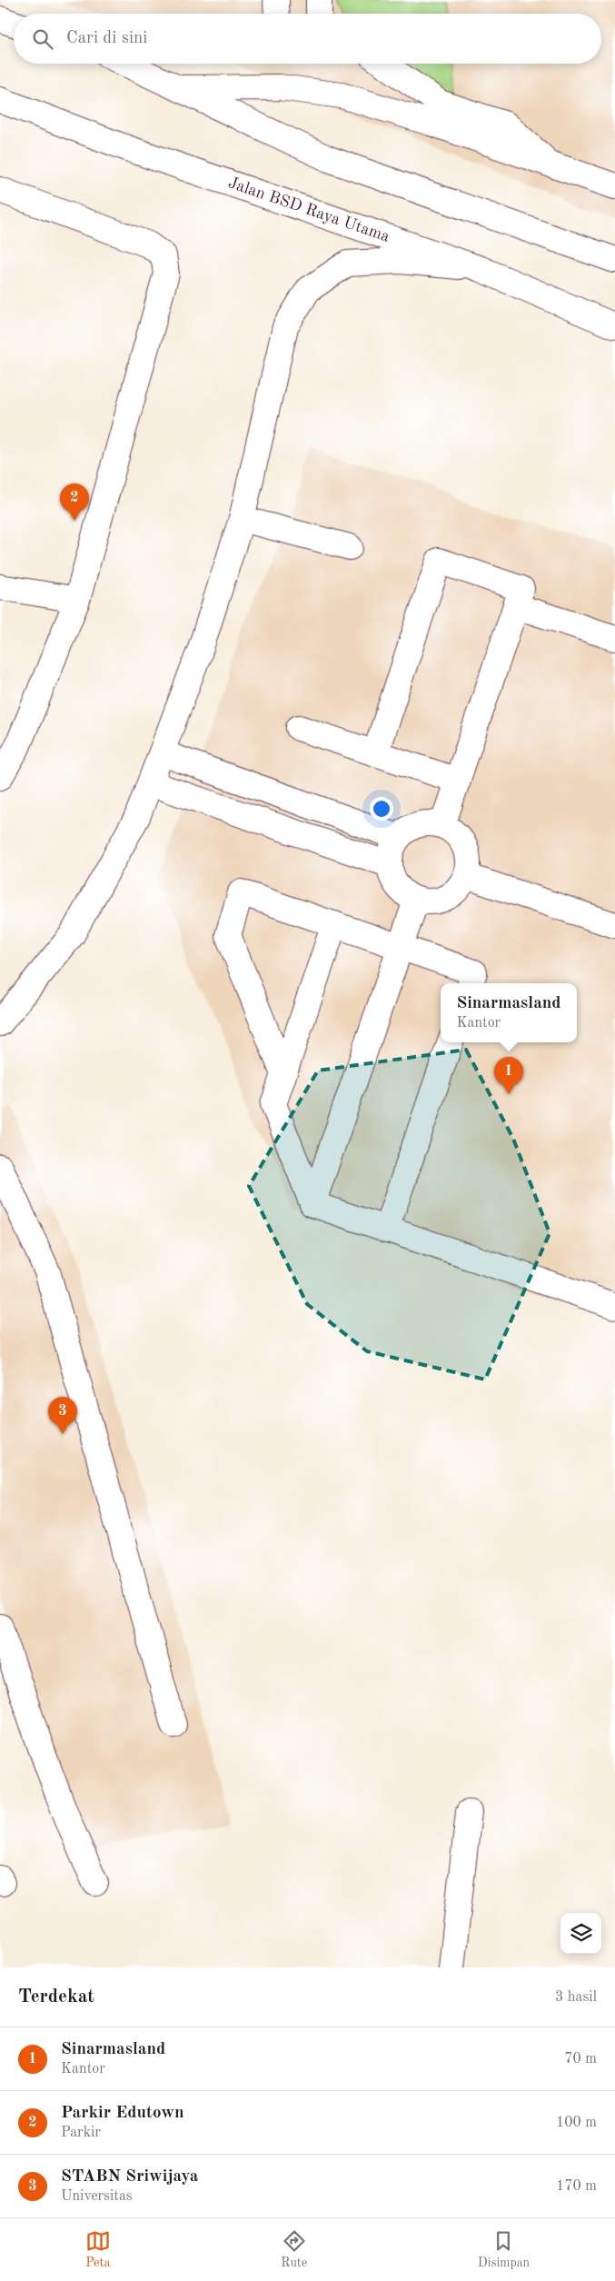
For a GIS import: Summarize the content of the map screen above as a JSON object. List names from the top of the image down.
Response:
{
  "streets": {
    "main road": ["Jalan BSD Raya Utama"]
  },
  "page": {
    "search": "Cari di sini",
    "pins": ["2", "1", "3"],
    "popup": ["Sinarmasland", "Kantor"],
    "heading": ["Terdekat", "3 hasil"],
    "list": [
      {
        "mark": "1",
        "name": "Sinarmasland",
        "note": "Kantor",
        "value": "70 m"
      },
      {
        "mark": "2",
        "name": "Parkir Edutown",
        "note": "Parkir",
        "value": "100 m"
      },
      {
        "mark": "3",
        "name": "STABN Sriwijaya",
        "note": "Universitas",
        "value": "170 m"
      }
    ],
    "nav": ["Peta", "Rute", "Disimpan"]
  }
}
